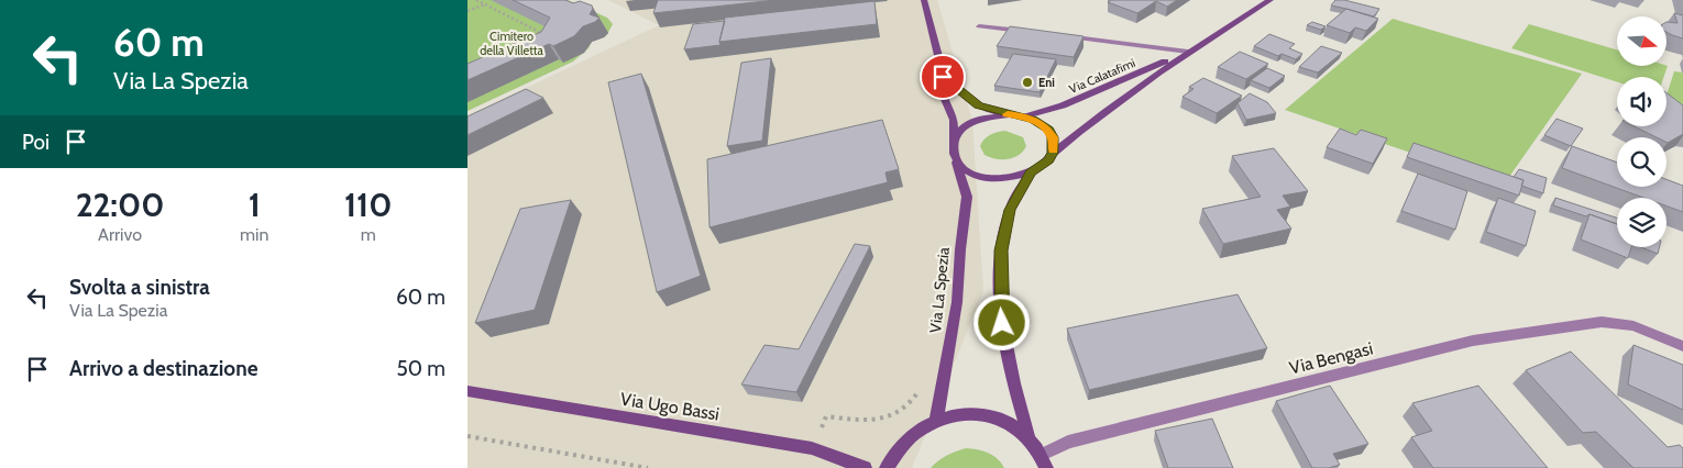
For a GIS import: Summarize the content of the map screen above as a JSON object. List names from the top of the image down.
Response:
{
  "streets": {
    "main road": ["Via Calatafimi", "Via La Spezia", "Via Ugo Bassi"],
    "street": ["Via Bengasi"]
  },
  "crossings": [
    ["Via Calatafimi", "Via La Spezia"]
  ],
  "parks": ["Cimitero della Villetta"],
  "places": ["Eni"],
  "north": "right",
  "page": {
    "turn": ["60 m", "Via La Spezia"],
    "then": "Poi",
    "eta": [
      "22:00",
      "Arrivo",
      "1",
      "min",
      "110",
      "m"
    ],
    "list": [
      {
        "name": "Svolta a sinistra",
        "note": "Via La Spezia",
        "value": "60 m"
      },
      {
        "name": "Arrivo a destinazione",
        "value": "50 m"
      }
    ]
  }
}
